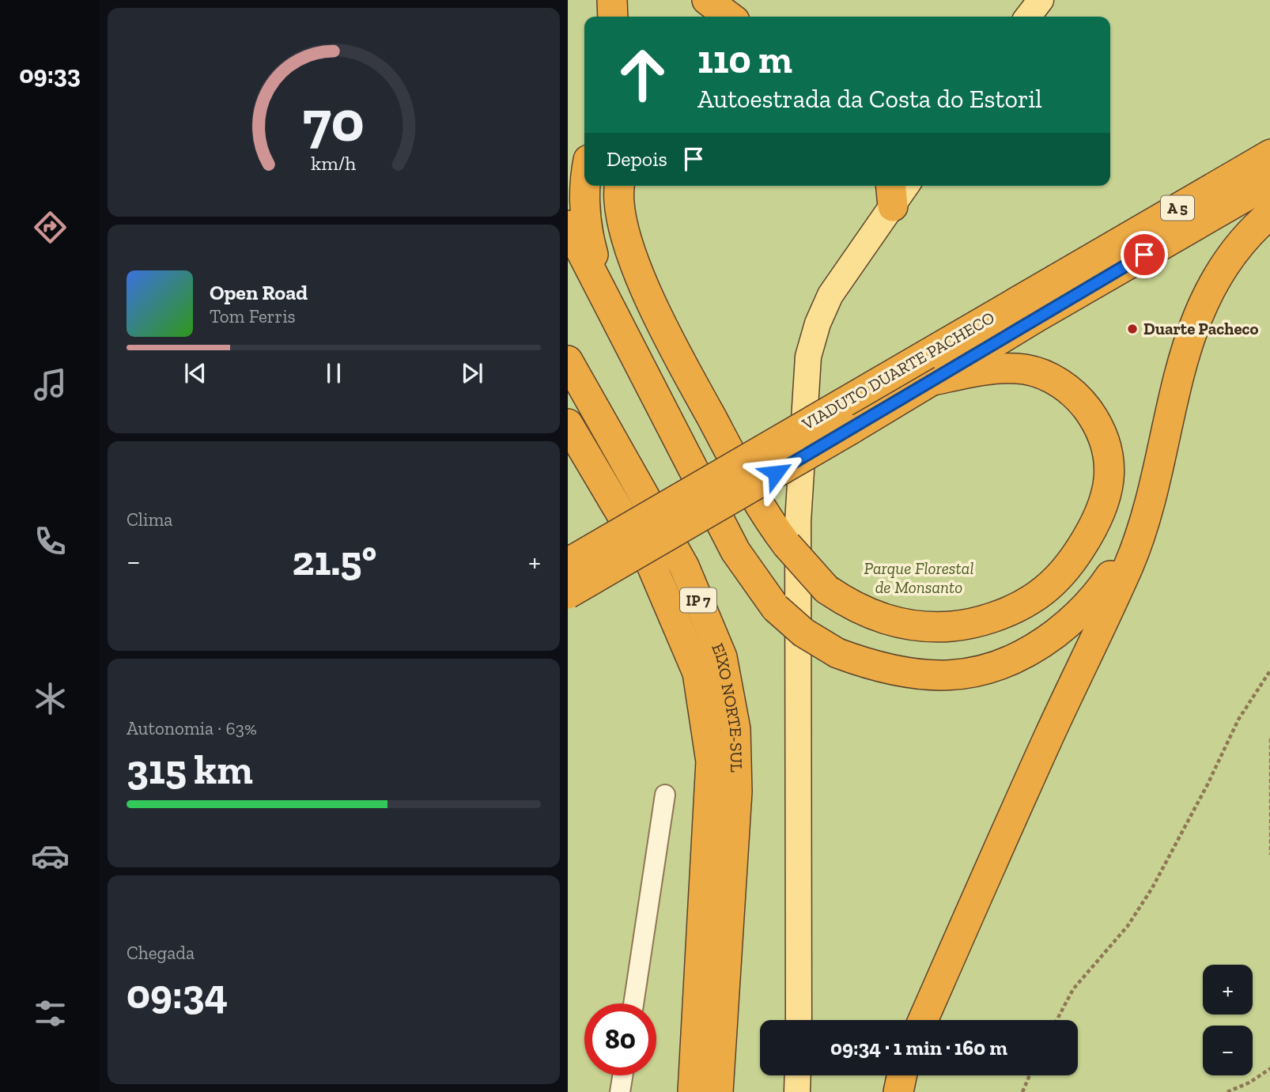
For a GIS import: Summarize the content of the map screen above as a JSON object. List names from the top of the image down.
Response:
{
  "streets": {
    "highway": [
      "A 5",
      "VIADUTO DUARTE PACHECO",
      "IP 7",
      "EIXO NORTE-SUL"
    ]
  },
  "crossings": [
    ["A 5", "VIADUTO DUARTE PACHECO"]
  ],
  "parks": ["Parque Florestal de Monsanto"],
  "places": ["Duarte Pacheco"],
  "page": {
    "tabs": "09:33",
    "turn": ["110 m", "Autoestrada da Costa do Estoril"],
    "then": "Depois",
    "song": ["Open Road", "Tom Ferris"],
    "tile": [
      "Clima",
      ["Autonomia · 63%", "315 km"],
      ["Chegada", "09:34"]
    ],
    "heat": ["−", "21.5°", "+"],
    "map_buttons": ["+", "−"],
    "limit": "80",
    "trip": "09:34 · 1 min · 160 m",
    "gauge": ["70", "km/h"]
  }
}
